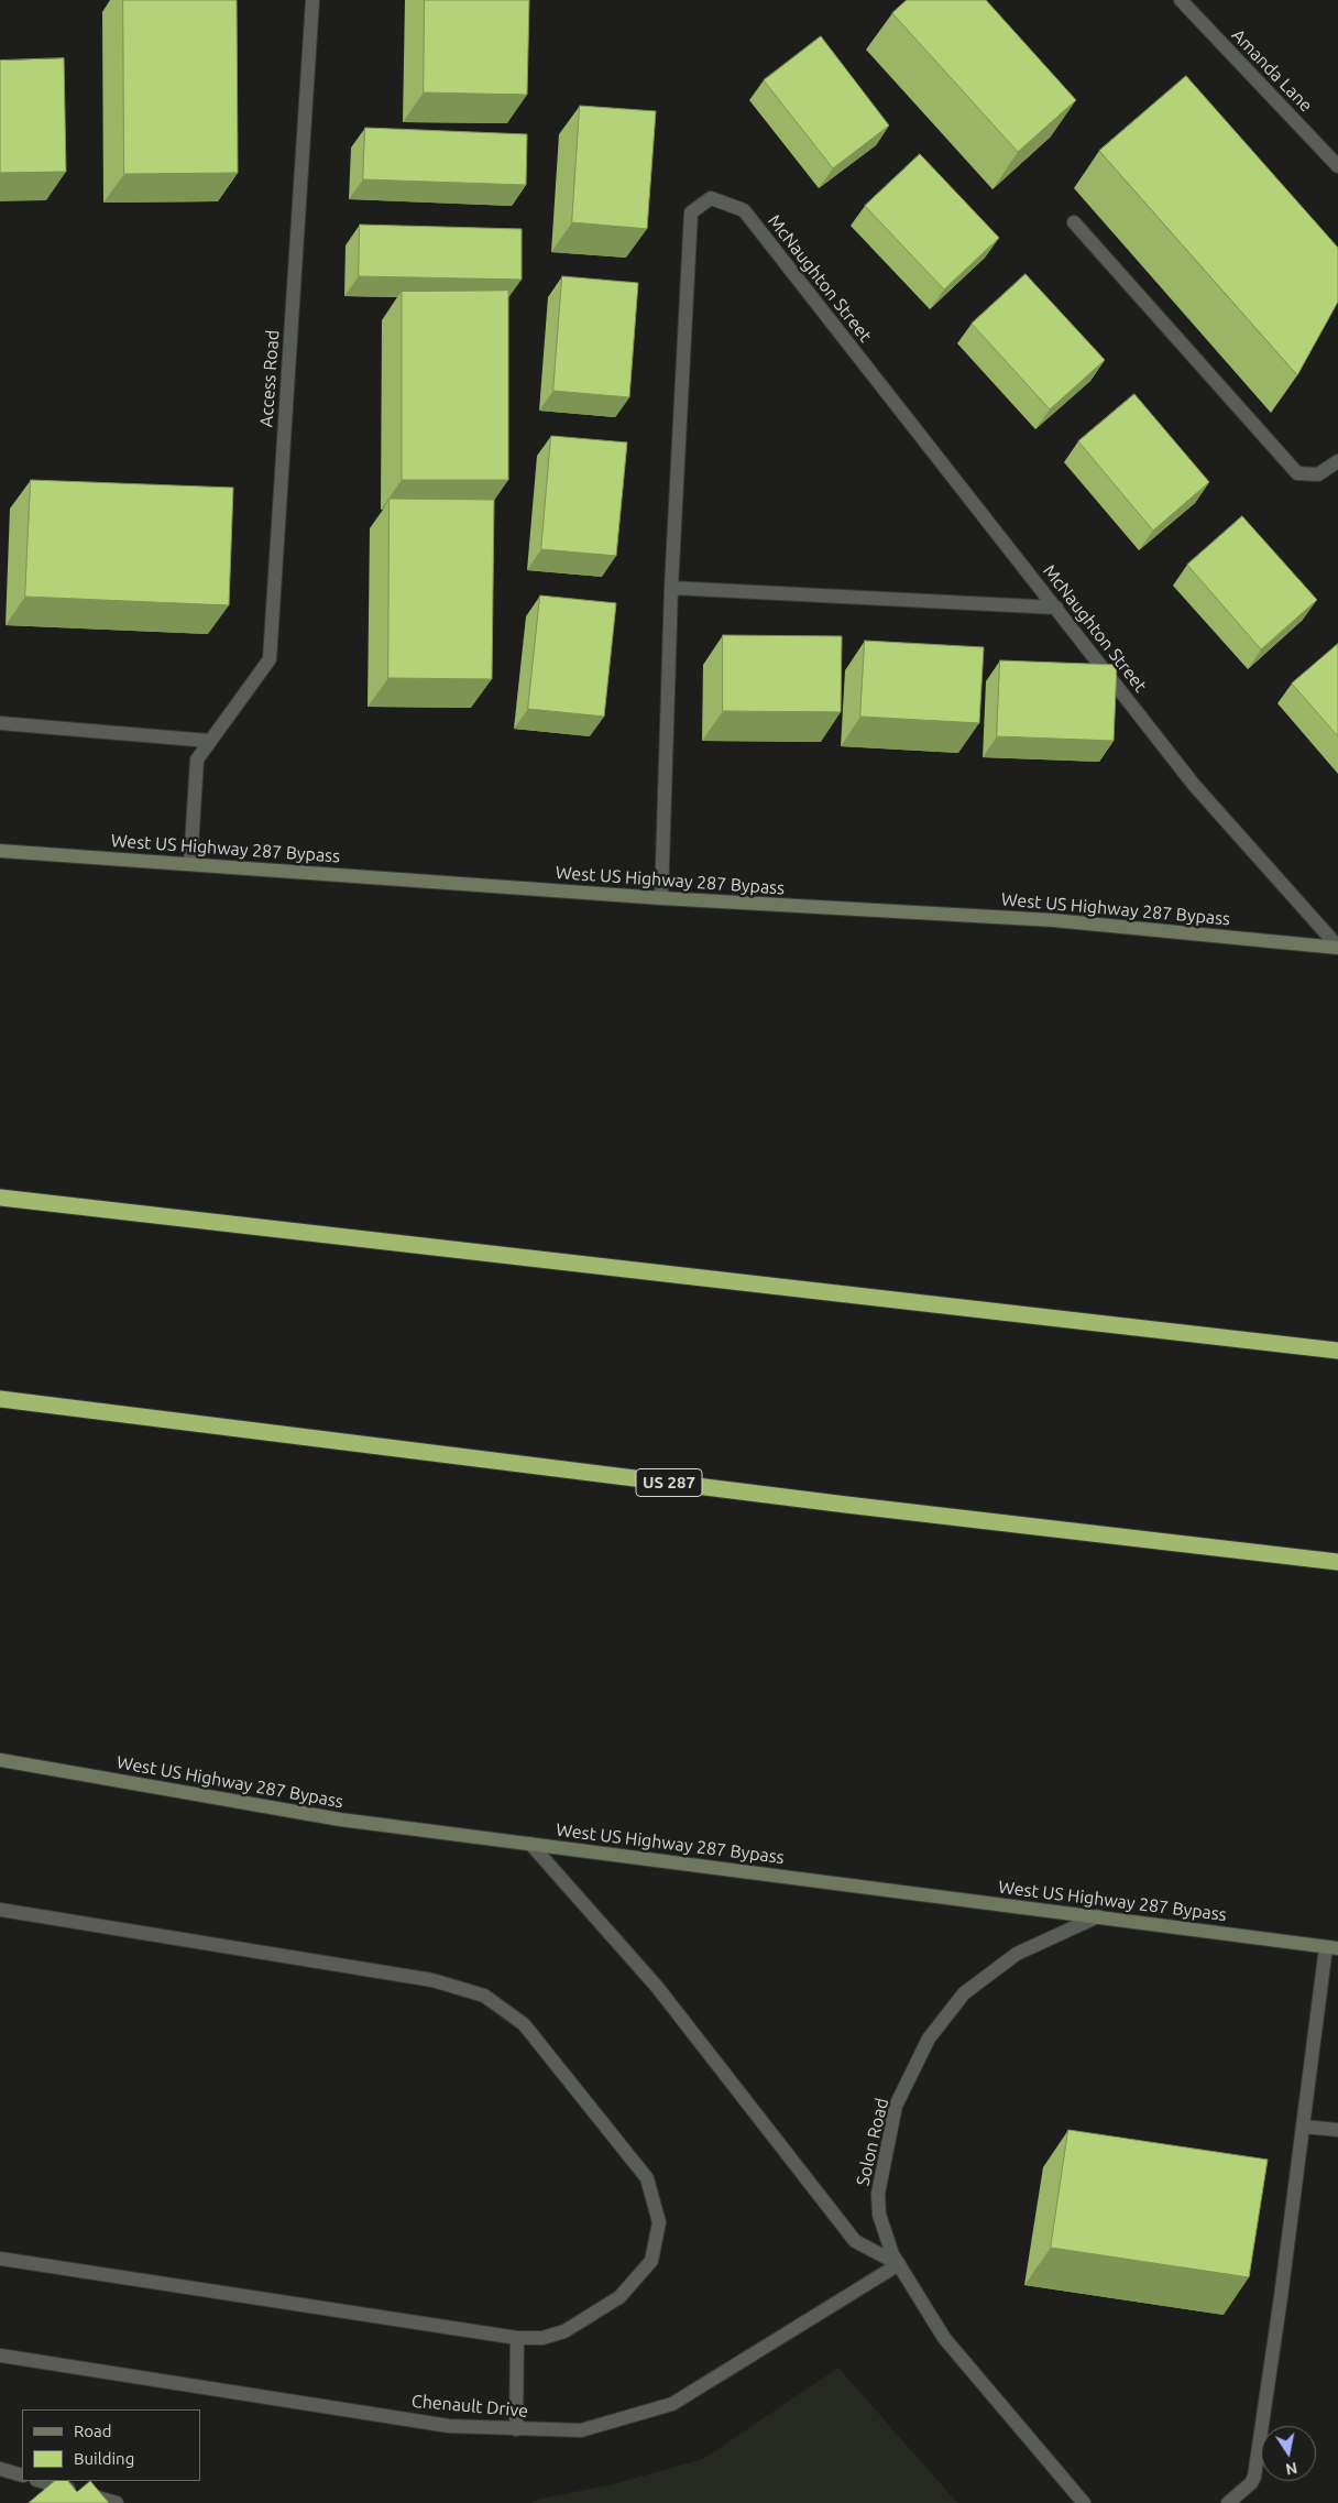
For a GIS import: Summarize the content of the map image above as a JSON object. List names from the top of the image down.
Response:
{
  "streets": {
    "highway": ["US 287"],
    "main road": ["West US Highway 287 Bypass"],
    "street": [
      "Amanda Lane",
      "McNaughton Street",
      "Access Road",
      "Solon Road",
      "Chenault Drive"
    ]
  },
  "crossings": [
    ["McNaughton Street", "West US Highway 287 Bypass"],
    ["Access Road", "West US Highway 287 Bypass"],
    ["West US Highway 287 Bypass", "Solon Road"],
    ["Solon Road", "Chenault Drive"]
  ],
  "legend": ["Road", "Building"],
  "north": "bottom"
}
